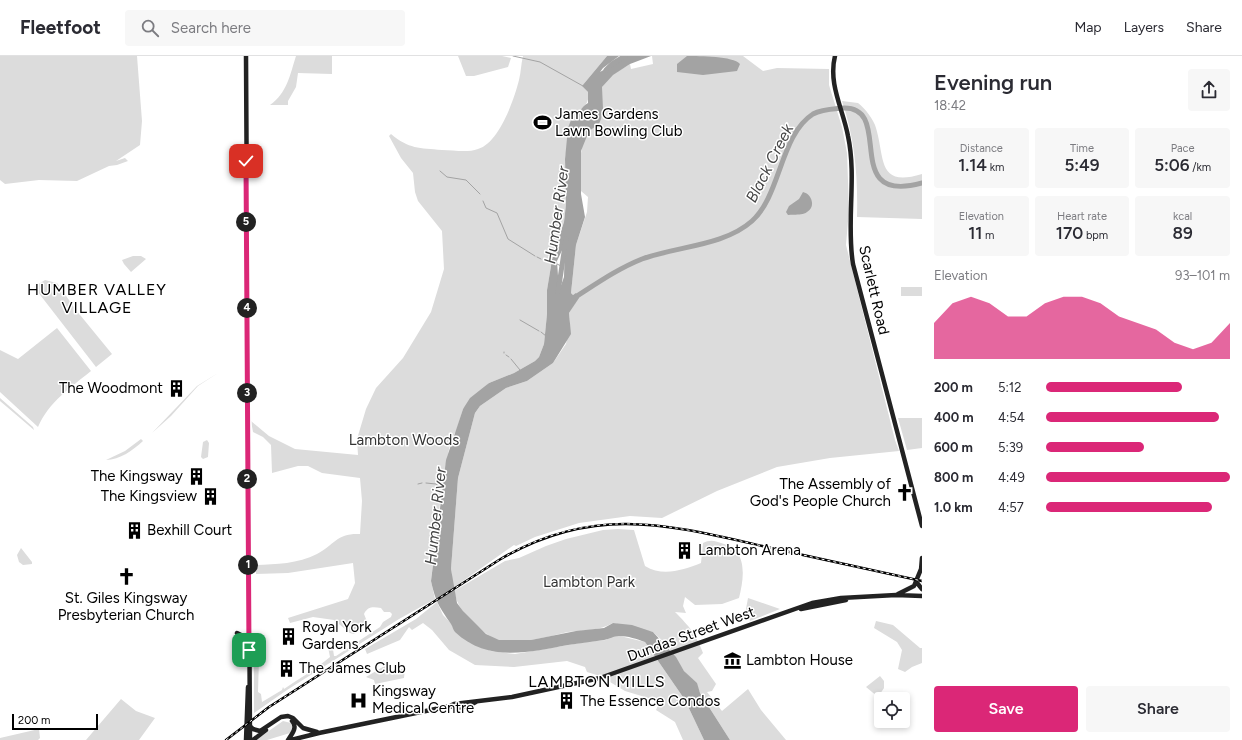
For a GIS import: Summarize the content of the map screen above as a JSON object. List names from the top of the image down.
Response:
{
  "streets": {
    "main road": ["Scarlett Road", "Dundas Street West"]
  },
  "districts": ["HUMBER VALLEY VILLAGE", "LAMBTON MILLS"],
  "water": ["Black Creek", "Humber River"],
  "parks": ["Lambton Woods", "Lambton Park"],
  "places": {
    "sports": ["James Gardens Lawn Bowling Club"],
    "building": [
      "The Woodmont",
      "The Kingsway",
      "The Kingsview",
      "Bexhill Court",
      "Lambton Arena",
      "Royal York Gardens",
      "The James Club",
      "The Essence Condos"
    ],
    "church": ["The Assembly of God's People Church", "St. Giles Kingsway Presbyterian Church"],
    "museum": ["Lambton House"],
    "hospital": ["Kingsway Medical Centre"]
  },
  "scale_bar": "200 m",
  "page": {
    "header": "Fleetfoot",
    "search": "Search here",
    "nav": ["Map", "Layers", "Share"],
    "heading": ["Evening run", "18:42"],
    "stats": [
      ["Distance", "1.14 km"],
      ["Time", "5:49"],
      ["Pace", "5:06 /km"],
      ["Elevation", "11 m"],
      ["Heart rate", "170 bpm"],
      ["kcal", "89"]
    ],
    "pins": [
      "5",
      "4",
      "3",
      "2",
      "1"
    ],
    "chart": ["Elevation", "93–101 m"],
    "list": [
      {
        "name": "200 m",
        "note": "5:12"
      },
      {
        "name": "400 m",
        "note": "4:54"
      },
      {
        "name": "600 m",
        "note": "5:39"
      },
      {
        "name": "800 m",
        "note": "4:49"
      },
      {
        "name": "1.0 km",
        "note": "4:57"
      }
    ],
    "buttons": ["Save", "Share"],
    "scale": "200 m"
  }
}
